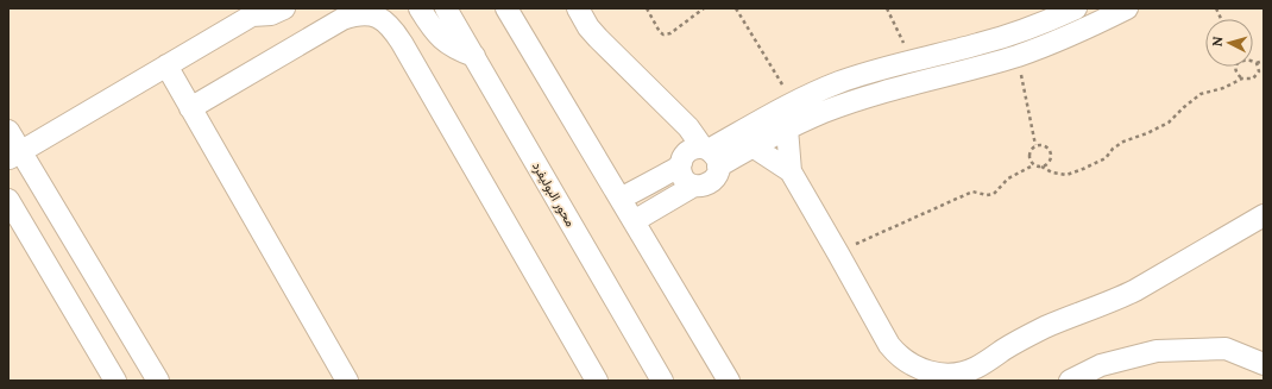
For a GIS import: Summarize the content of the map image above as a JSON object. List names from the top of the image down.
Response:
{
  "streets": {
    "street": ["محور البوليفرد"]
  },
  "north": "left"
}
